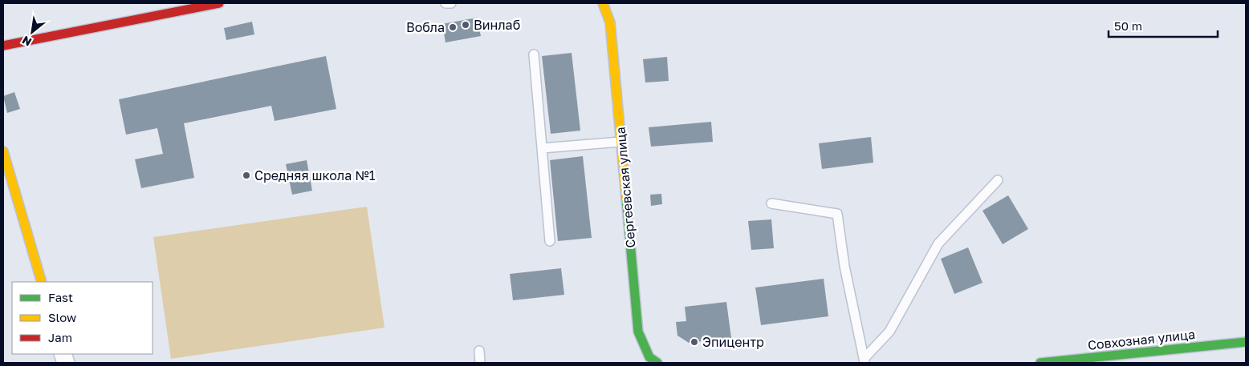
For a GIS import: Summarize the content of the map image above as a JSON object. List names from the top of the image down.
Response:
{
  "streets": {
    "main road": ["Сергеевская улица", "Совхозная улица"]
  },
  "places": [
    "Винлаб",
    "Вобла",
    "Средняя школа №1",
    "Эпицентр"
  ],
  "legend": ["Fast", "Slow", "Jam"],
  "scale_bar": "50 m",
  "north": "bottom left"
}
